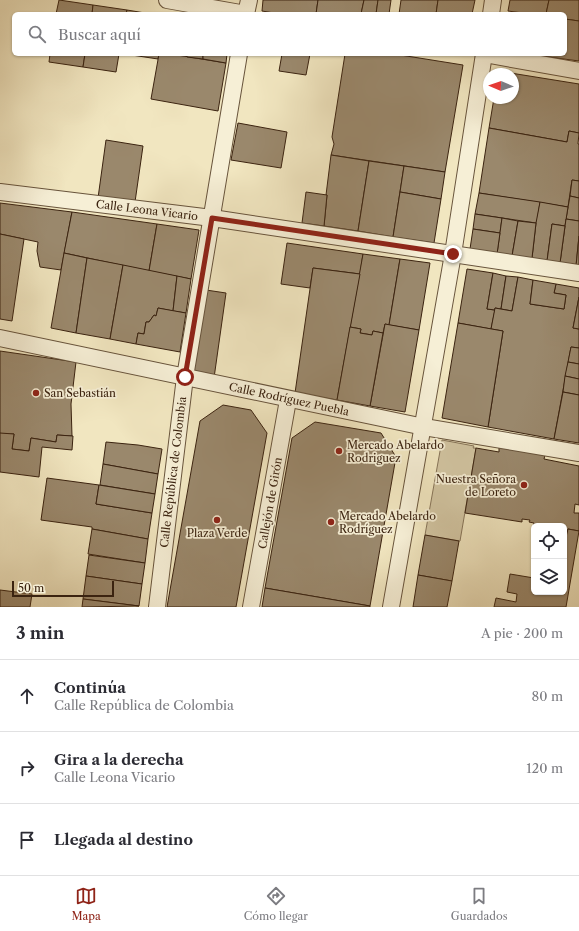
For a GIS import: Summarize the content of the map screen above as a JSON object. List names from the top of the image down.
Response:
{
  "streets": {
    "street": [
      "Calle Leona Vicario",
      "Calle Rodríguez Puebla",
      "Calle República de Colombia",
      "Callejón de Girón"
    ]
  },
  "crossings": [
    ["Calle Leona Vicario", "Calle República de Colombia"],
    ["Calle Rodríguez Puebla", "Calle República de Colombia"],
    ["Calle Rodríguez Puebla", "Callejón de Girón"]
  ],
  "places": [
    "San Sebastián",
    "Mercado Abelardo Rodriguez",
    "Nuestra Señora de Loreto",
    "Plaza Verde",
    "Mercado Abelardo Rodríguez"
  ],
  "scale_bar": "50 m",
  "north": "left",
  "page": {
    "search": "Buscar aquí",
    "scale": "50 m",
    "heading": ["3 min", "A pie · 200 m"],
    "list": [
      ["Continúa", "Calle República de Colombia", "80 m"],
      ["Gira a la derecha", "Calle Leona Vicario", "120 m"],
      "Llegada al destino"
    ],
    "nav": ["Mapa", "Cómo llegar", "Guardados"]
  }
}
